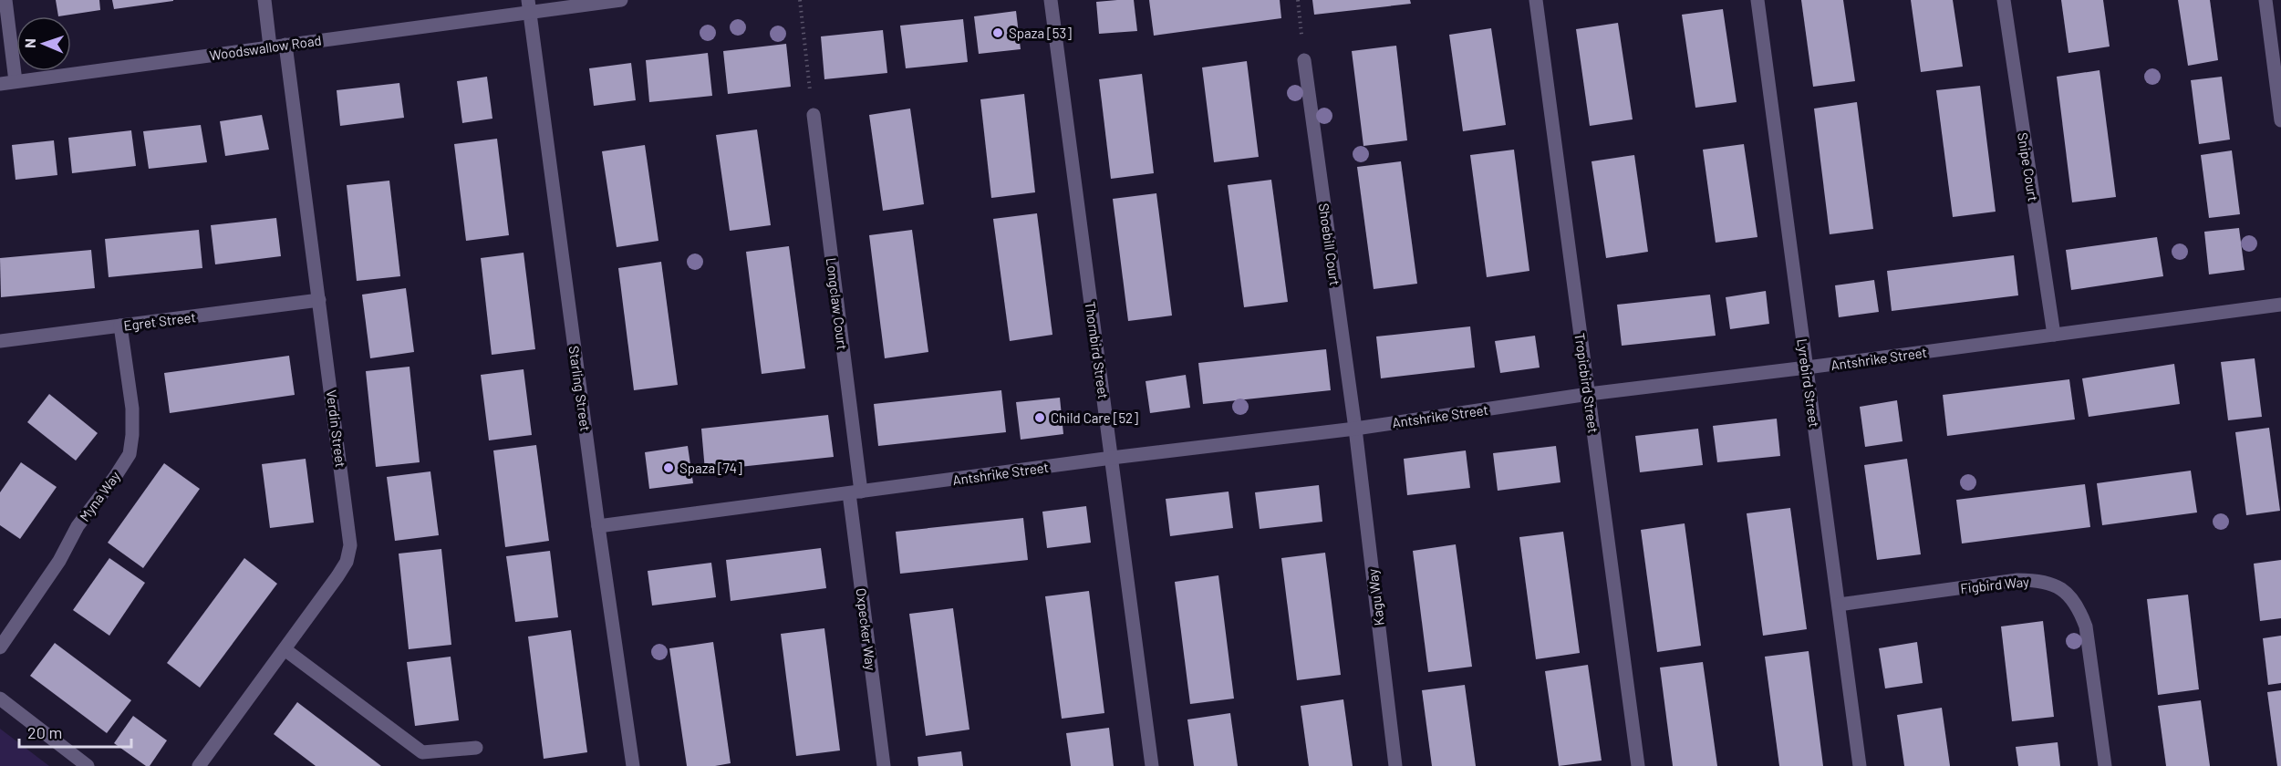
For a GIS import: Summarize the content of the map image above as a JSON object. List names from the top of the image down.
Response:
{
  "streets": {
    "street": [
      "Woodswallow Road",
      "Snipe Court",
      "Shoebill Court",
      "Longclaw Court",
      "Egret Street",
      "Thornbird Street",
      "Antshrike Street",
      "Tropicbird Street",
      "Lyrebird Street",
      "Starling Street",
      "Verdin Street",
      "Myna Way",
      "Figbird Way",
      "Kagu Way",
      "Oxpecker Way"
    ]
  },
  "crossings": [
    ["Woodswallow Road", "Starling Street"],
    ["Woodswallow Road", "Verdin Street"],
    ["Snipe Court", "Antshrike Street"],
    ["Shoebill Court", "Antshrike Street"],
    ["Shoebill Court", "Kagu Way"],
    ["Longclaw Court", "Antshrike Street"],
    ["Longclaw Court", "Oxpecker Way"],
    ["Egret Street", "Verdin Street"],
    ["Egret Street", "Myna Way"],
    ["Thornbird Street", "Antshrike Street"],
    ["Antshrike Street", "Tropicbird Street"],
    ["Antshrike Street", "Lyrebird Street"],
    ["Antshrike Street", "Starling Street"],
    ["Antshrike Street", "Kagu Way"],
    ["Antshrike Street", "Oxpecker Way"],
    ["Lyrebird Street", "Figbird Way"]
  ],
  "places": ["Spaza [53]", "Child Care [52]", "Spaza [74]"],
  "scale_bar": "20 m",
  "north": "left"
}
